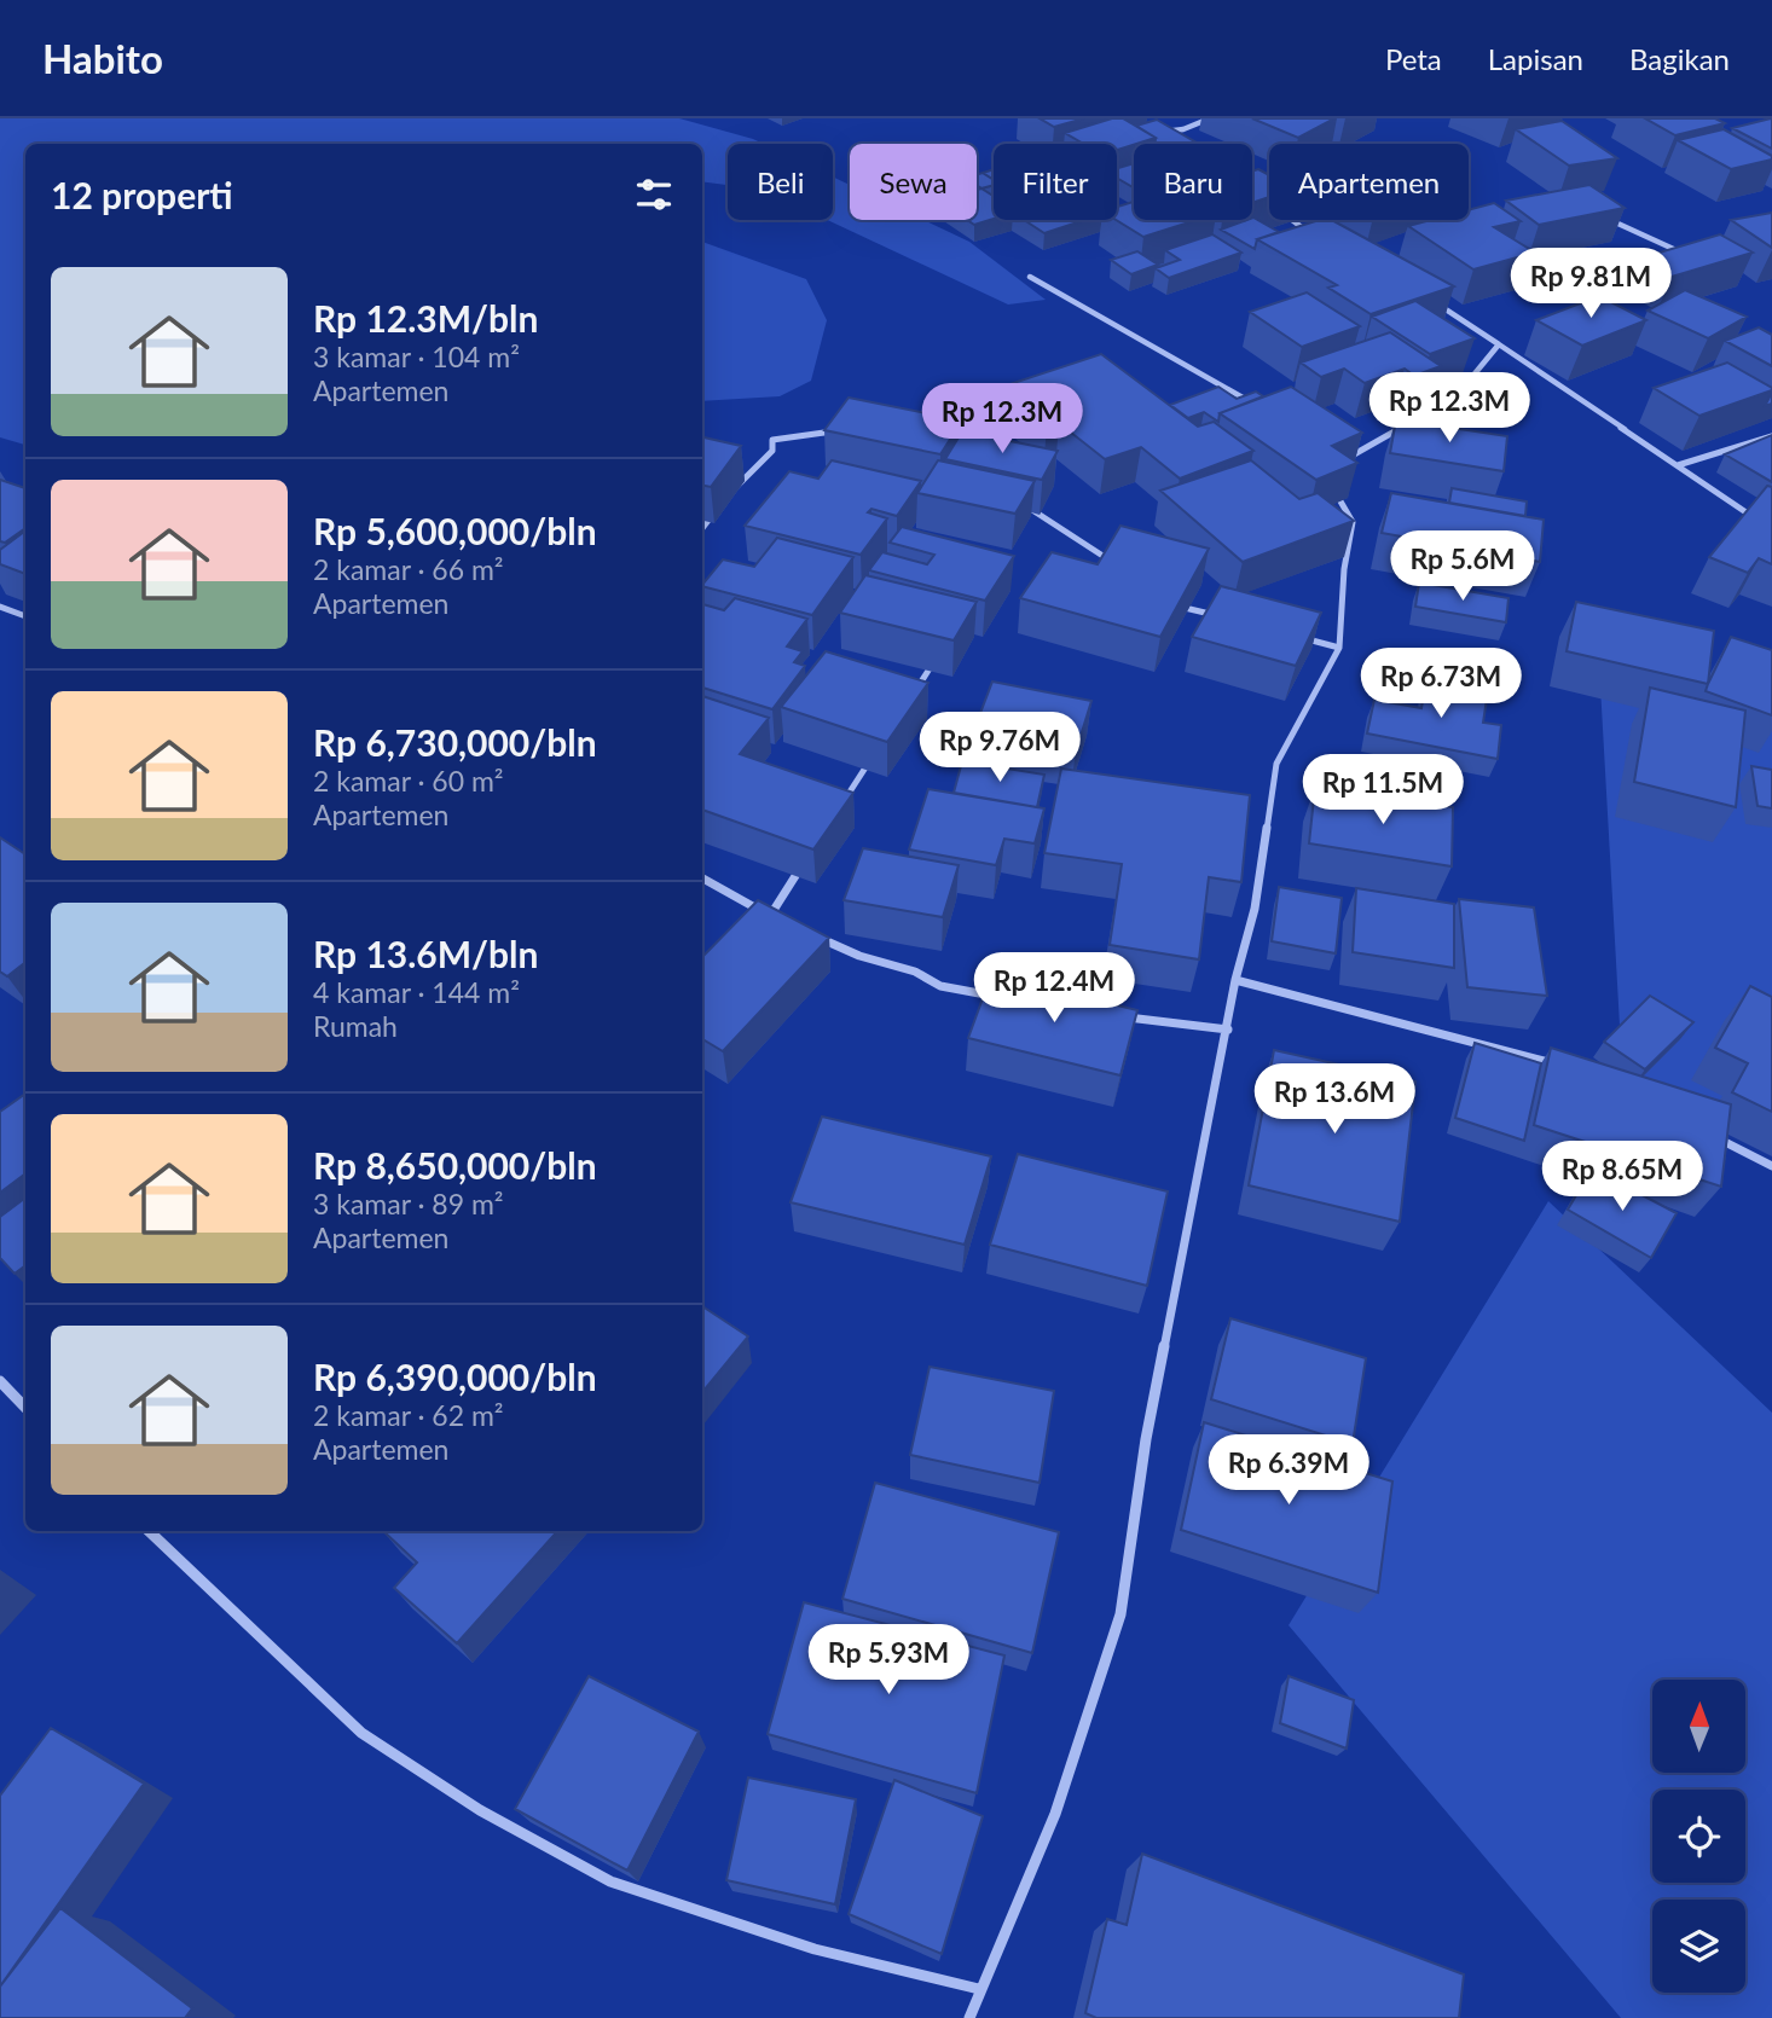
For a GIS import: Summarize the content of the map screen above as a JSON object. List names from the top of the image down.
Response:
{
  "north": "top",
  "page": {
    "header": "Habito",
    "nav": ["Peta", "Lapisan", "Bagikan"],
    "chip": [
      "Beli",
      "Sewa",
      "Filter",
      "Baru",
      "Apartemen"
    ],
    "heading": "12 properti",
    "list": [
      {
        "name": "Rp 12.3M/bln",
        "note": "3 kamar · 104 m² · Apartemen"
      },
      {
        "name": "Rp 5,600,000/bln",
        "note": "2 kamar · 66 m² · Apartemen"
      },
      {
        "name": "Rp 6,730,000/bln",
        "note": "2 kamar · 60 m² · Apartemen"
      },
      {
        "name": "Rp 13.6M/bln",
        "note": "4 kamar · 144 m² · Rumah"
      },
      {
        "name": "Rp 8,650,000/bln",
        "note": "3 kamar · 89 m² · Apartemen"
      },
      {
        "name": "Rp 6,390,000/bln",
        "note": "2 kamar · 62 m² · Apartemen"
      }
    ],
    "price": [
      "Rp 9.81M",
      "Rp 12.3M",
      "Rp 12.3M",
      "Rp 5.6M",
      "Rp 6.73M",
      "Rp 9.76M",
      "Rp 11.5M",
      "Rp 12.4M",
      "Rp 13.6M",
      "Rp 8.65M",
      "Rp 6.39M",
      "Rp 5.93M"
    ]
  }
}
